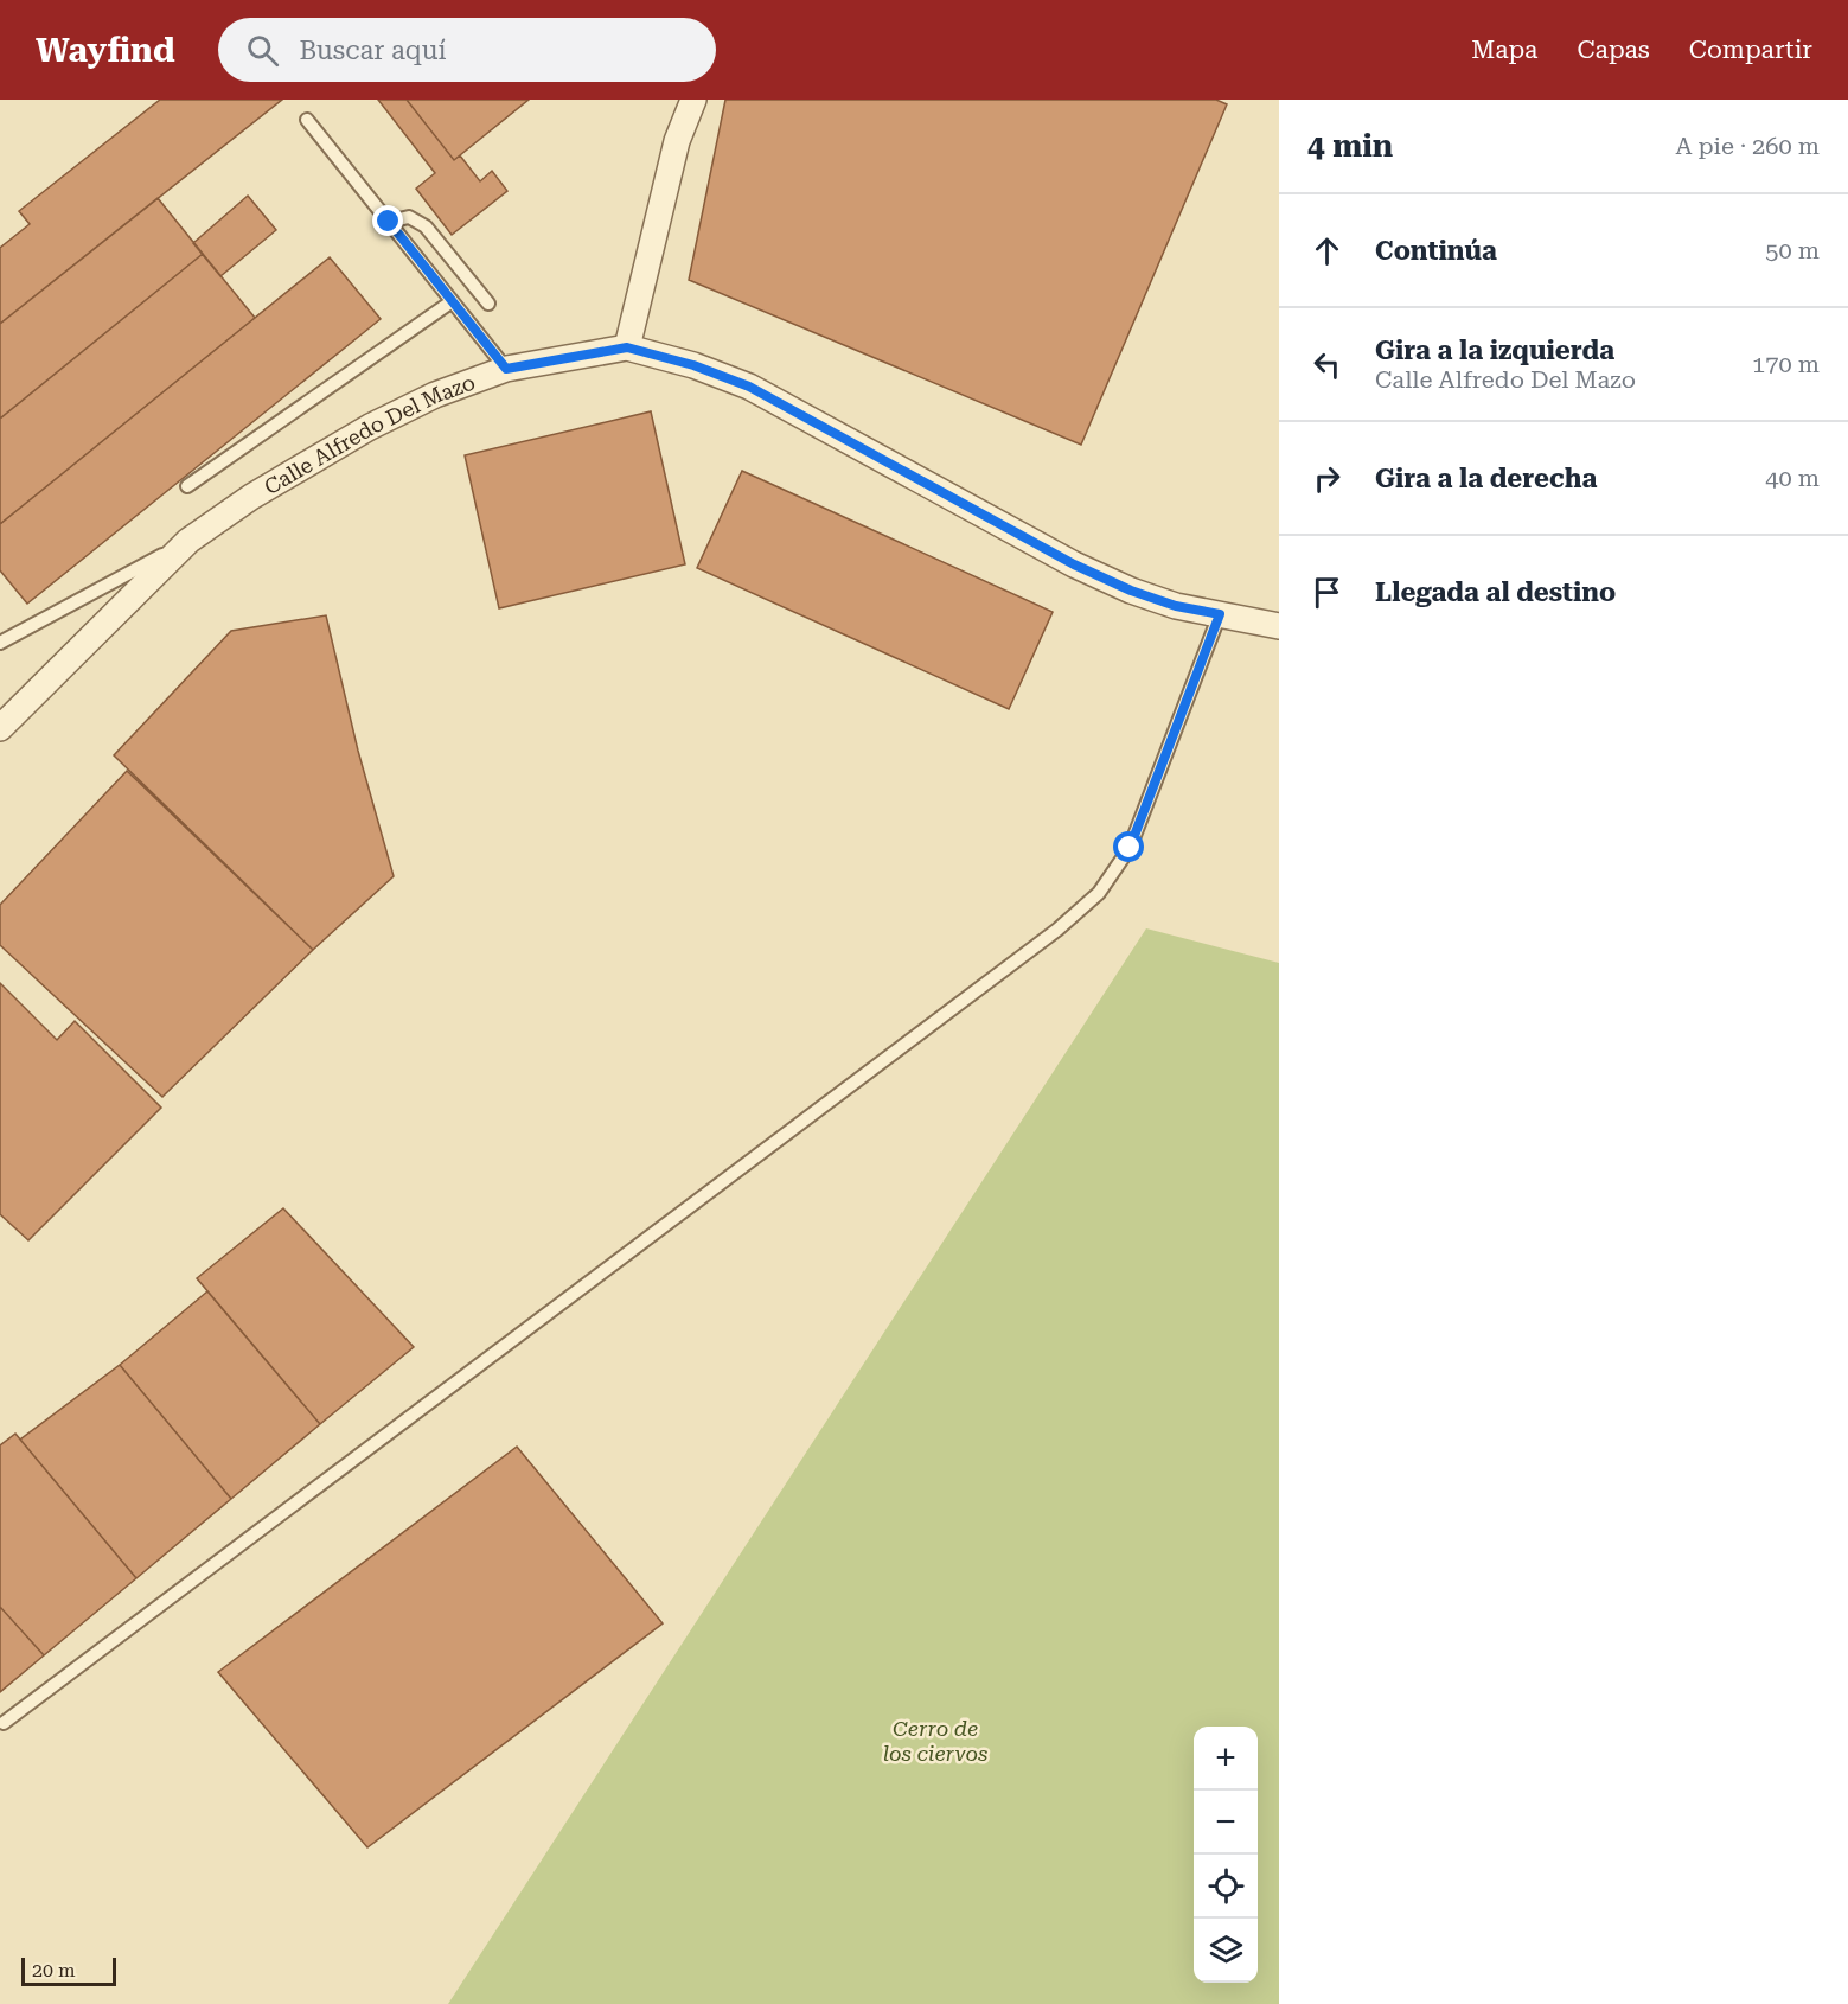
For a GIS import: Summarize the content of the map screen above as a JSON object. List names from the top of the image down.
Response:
{
  "streets": {
    "street": ["Calle Alfredo Del Mazo"]
  },
  "parks": ["Cerro de los ciervos"],
  "scale_bar": "20 m",
  "page": {
    "header": "Wayfind",
    "search": "Buscar aquí",
    "nav": ["Mapa", "Capas", "Compartir"],
    "heading": ["4 min", "A pie · 260 m"],
    "list": [
      ["Continúa", "50 m"],
      ["Gira a la izquierda", "Calle Alfredo Del Mazo", "170 m"],
      ["Gira a la derecha", "40 m"],
      "Llegada al destino"
    ],
    "map_buttons": ["+", "−"],
    "scale": "20 m"
  }
}
